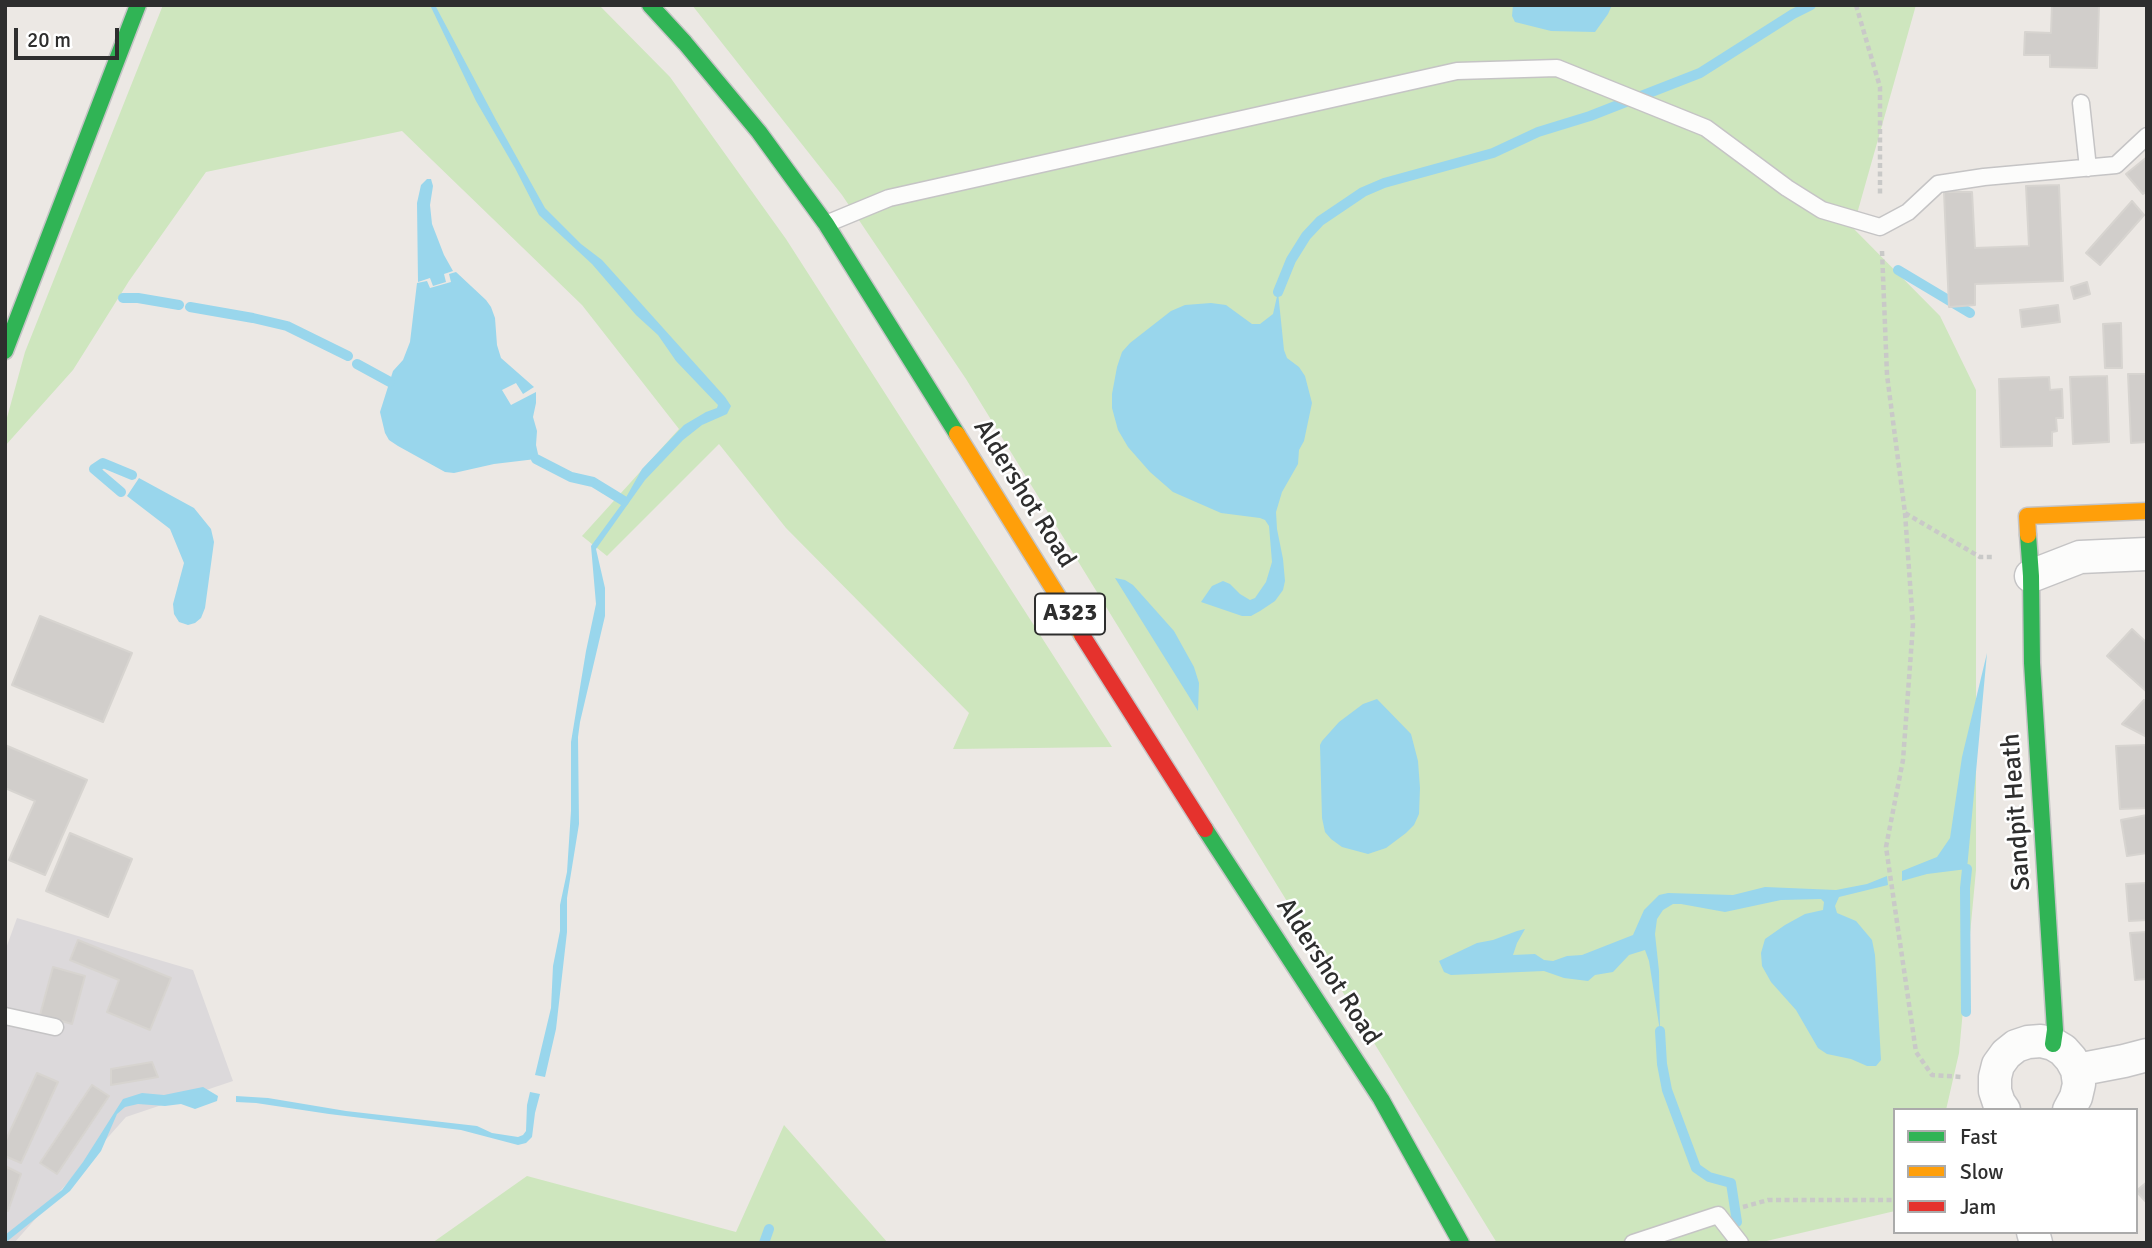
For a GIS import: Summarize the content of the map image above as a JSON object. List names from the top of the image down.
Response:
{
  "streets": {
    "main road": ["Aldershot Road", "A323", "Sandpit Heath"]
  },
  "legend": ["Fast", "Slow", "Jam"],
  "scale_bar": "20 m"
}
